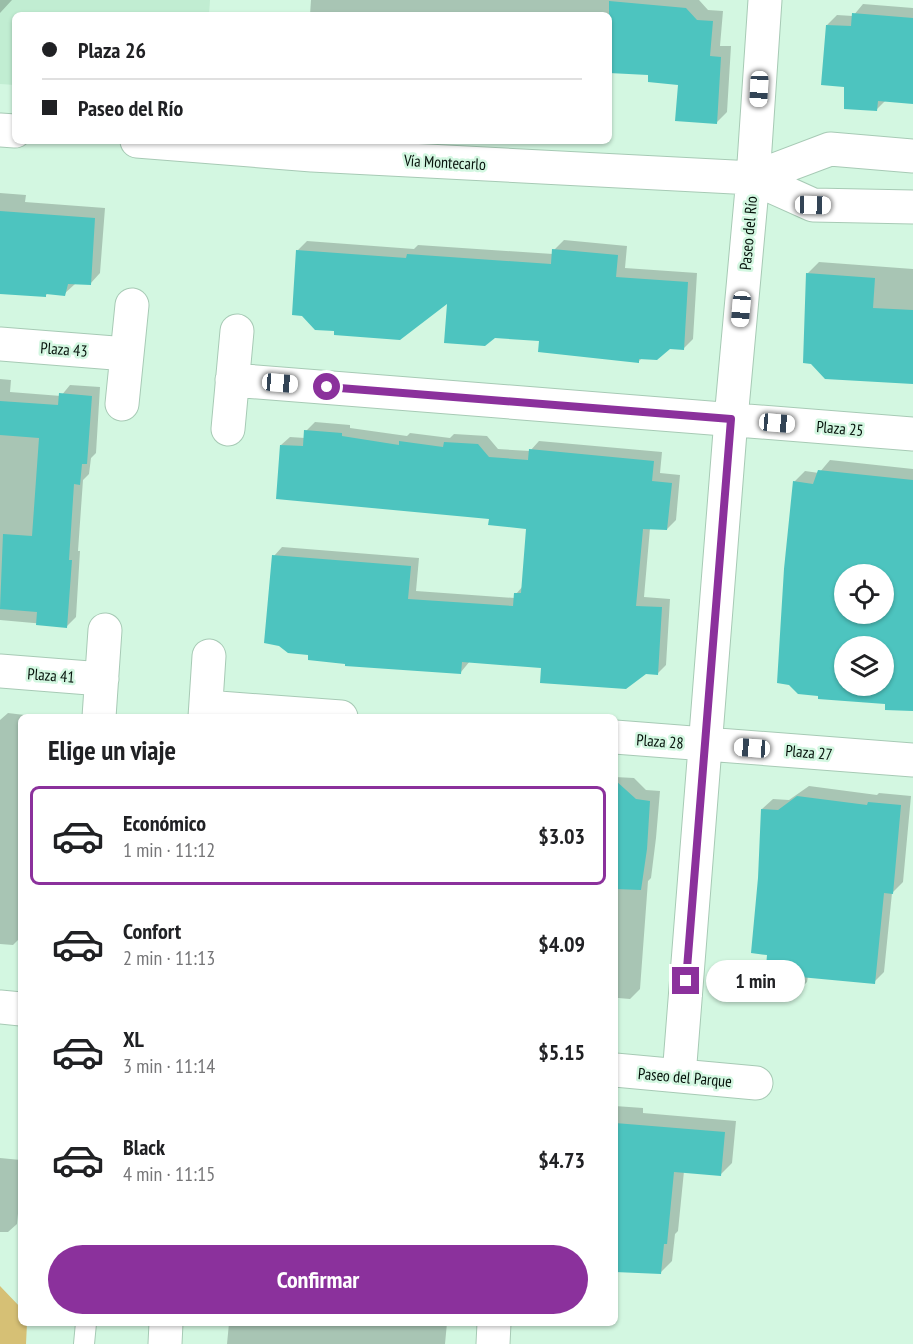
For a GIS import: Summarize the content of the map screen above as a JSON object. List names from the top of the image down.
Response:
{
  "streets": {
    "street": [
      "Vía Montecarlo",
      "Paseo del Río",
      "Plaza 43",
      "Plaza 25",
      "Plaza 41",
      "Plaza 28",
      "Plaza 27",
      "Paseo del Parque"
    ]
  },
  "crossings": [
    ["Vía Montecarlo", "Paseo del Río"],
    ["Paseo del Río", "Plaza 25"],
    ["Paseo del Río", "Plaza 28"],
    ["Paseo del Río", "Plaza 27"],
    ["Paseo del Río", "Paseo del Parque"],
    ["Plaza 28", "Plaza 27"]
  ],
  "page": {
    "banner": ["Plaza 26", "Paseo del Río"],
    "heading": "Elige un viaje",
    "list": [
      {
        "name": "Económico",
        "note": "1 min · 11:12",
        "value": "$3.03"
      },
      {
        "name": "Confort",
        "note": "2 min · 11:13",
        "value": "$4.09"
      },
      {
        "name": "XL",
        "note": "3 min · 11:14",
        "value": "$5.15"
      },
      {
        "name": "Black",
        "note": "4 min · 11:15",
        "value": "$4.73"
      }
    ],
    "bubble": "1 min",
    "buttons": "Confirmar"
  }
}
